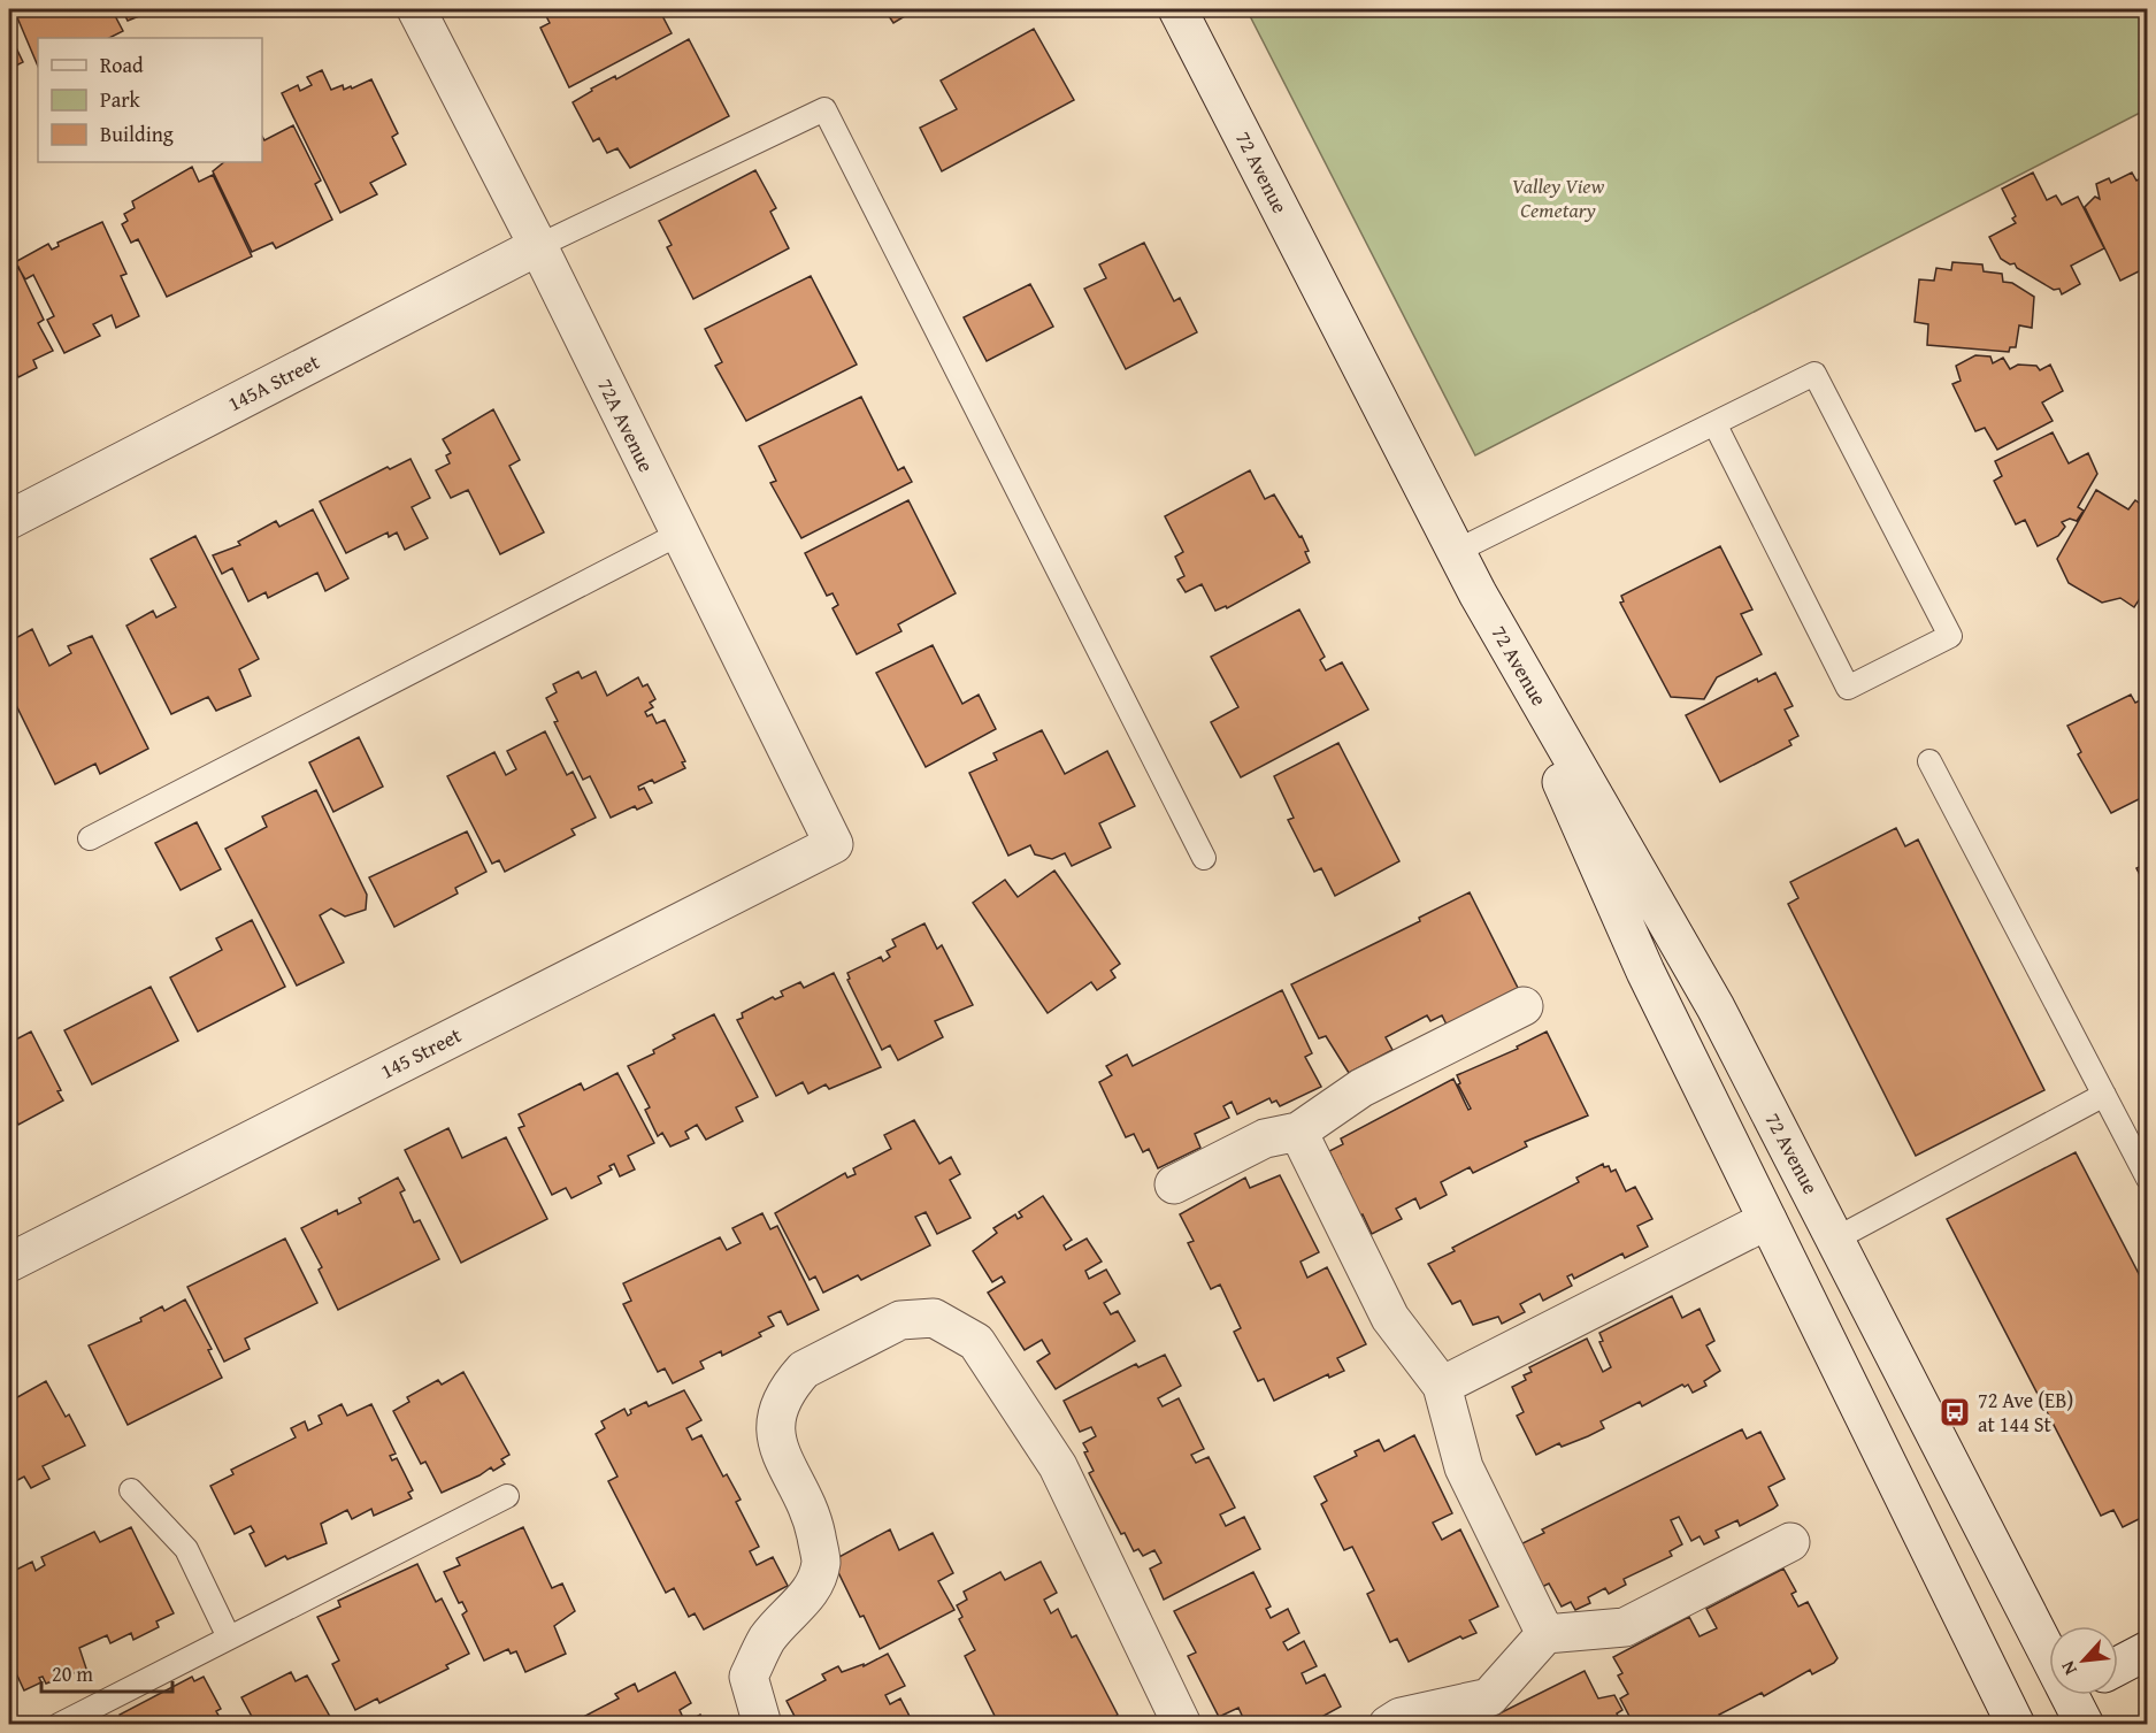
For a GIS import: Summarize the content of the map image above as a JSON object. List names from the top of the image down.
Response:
{
  "streets": {
    "street": [
      "72 Avenue",
      "145A Street",
      "72A Avenue",
      "145 Street"
    ]
  },
  "crossings": [
    ["145A Street", "72A Avenue"],
    ["72A Avenue", "145 Street"]
  ],
  "parks": ["Valley View Cemetary"],
  "places": {
    "bus stop": ["72 Ave (EB) at 144 St"]
  },
  "legend": ["Road", "Park", "Building"],
  "scale_bar": "20 m",
  "north": "bottom left"
}
